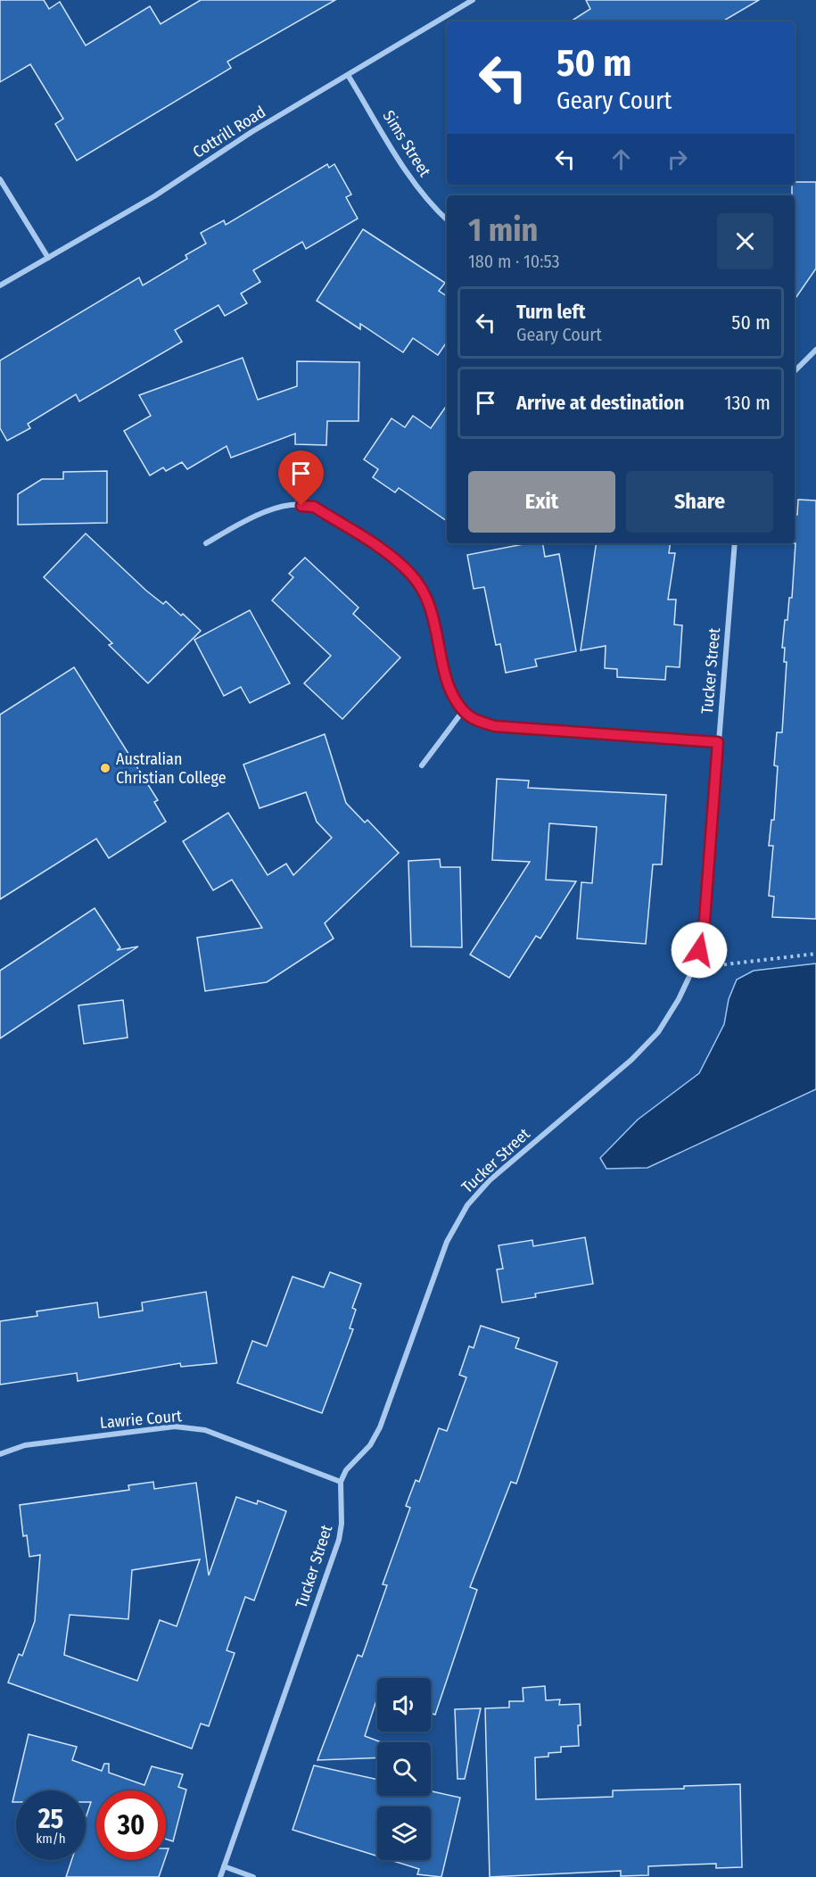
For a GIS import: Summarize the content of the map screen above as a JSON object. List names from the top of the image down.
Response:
{
  "streets": {
    "street": [
      "Cottrill Road",
      "Sims Street",
      "Tucker Street",
      "Lawrie Court"
    ]
  },
  "crossings": [
    ["Cottrill Road", "Sims Street"],
    ["Tucker Street", "Lawrie Court"]
  ],
  "places": ["Australian Christian College"],
  "page": {
    "turn": ["50 m", "Geary Court"],
    "heading": ["1 min", "180 m · 10:53"],
    "list": [
      {
        "name": "Turn left",
        "note": "Geary Court",
        "value": "50 m"
      },
      {
        "name": "Arrive at destination",
        "value": "130 m"
      }
    ],
    "buttons": ["Exit", "Share"],
    "speed": "25 km/h",
    "limit": "30"
  }
}
